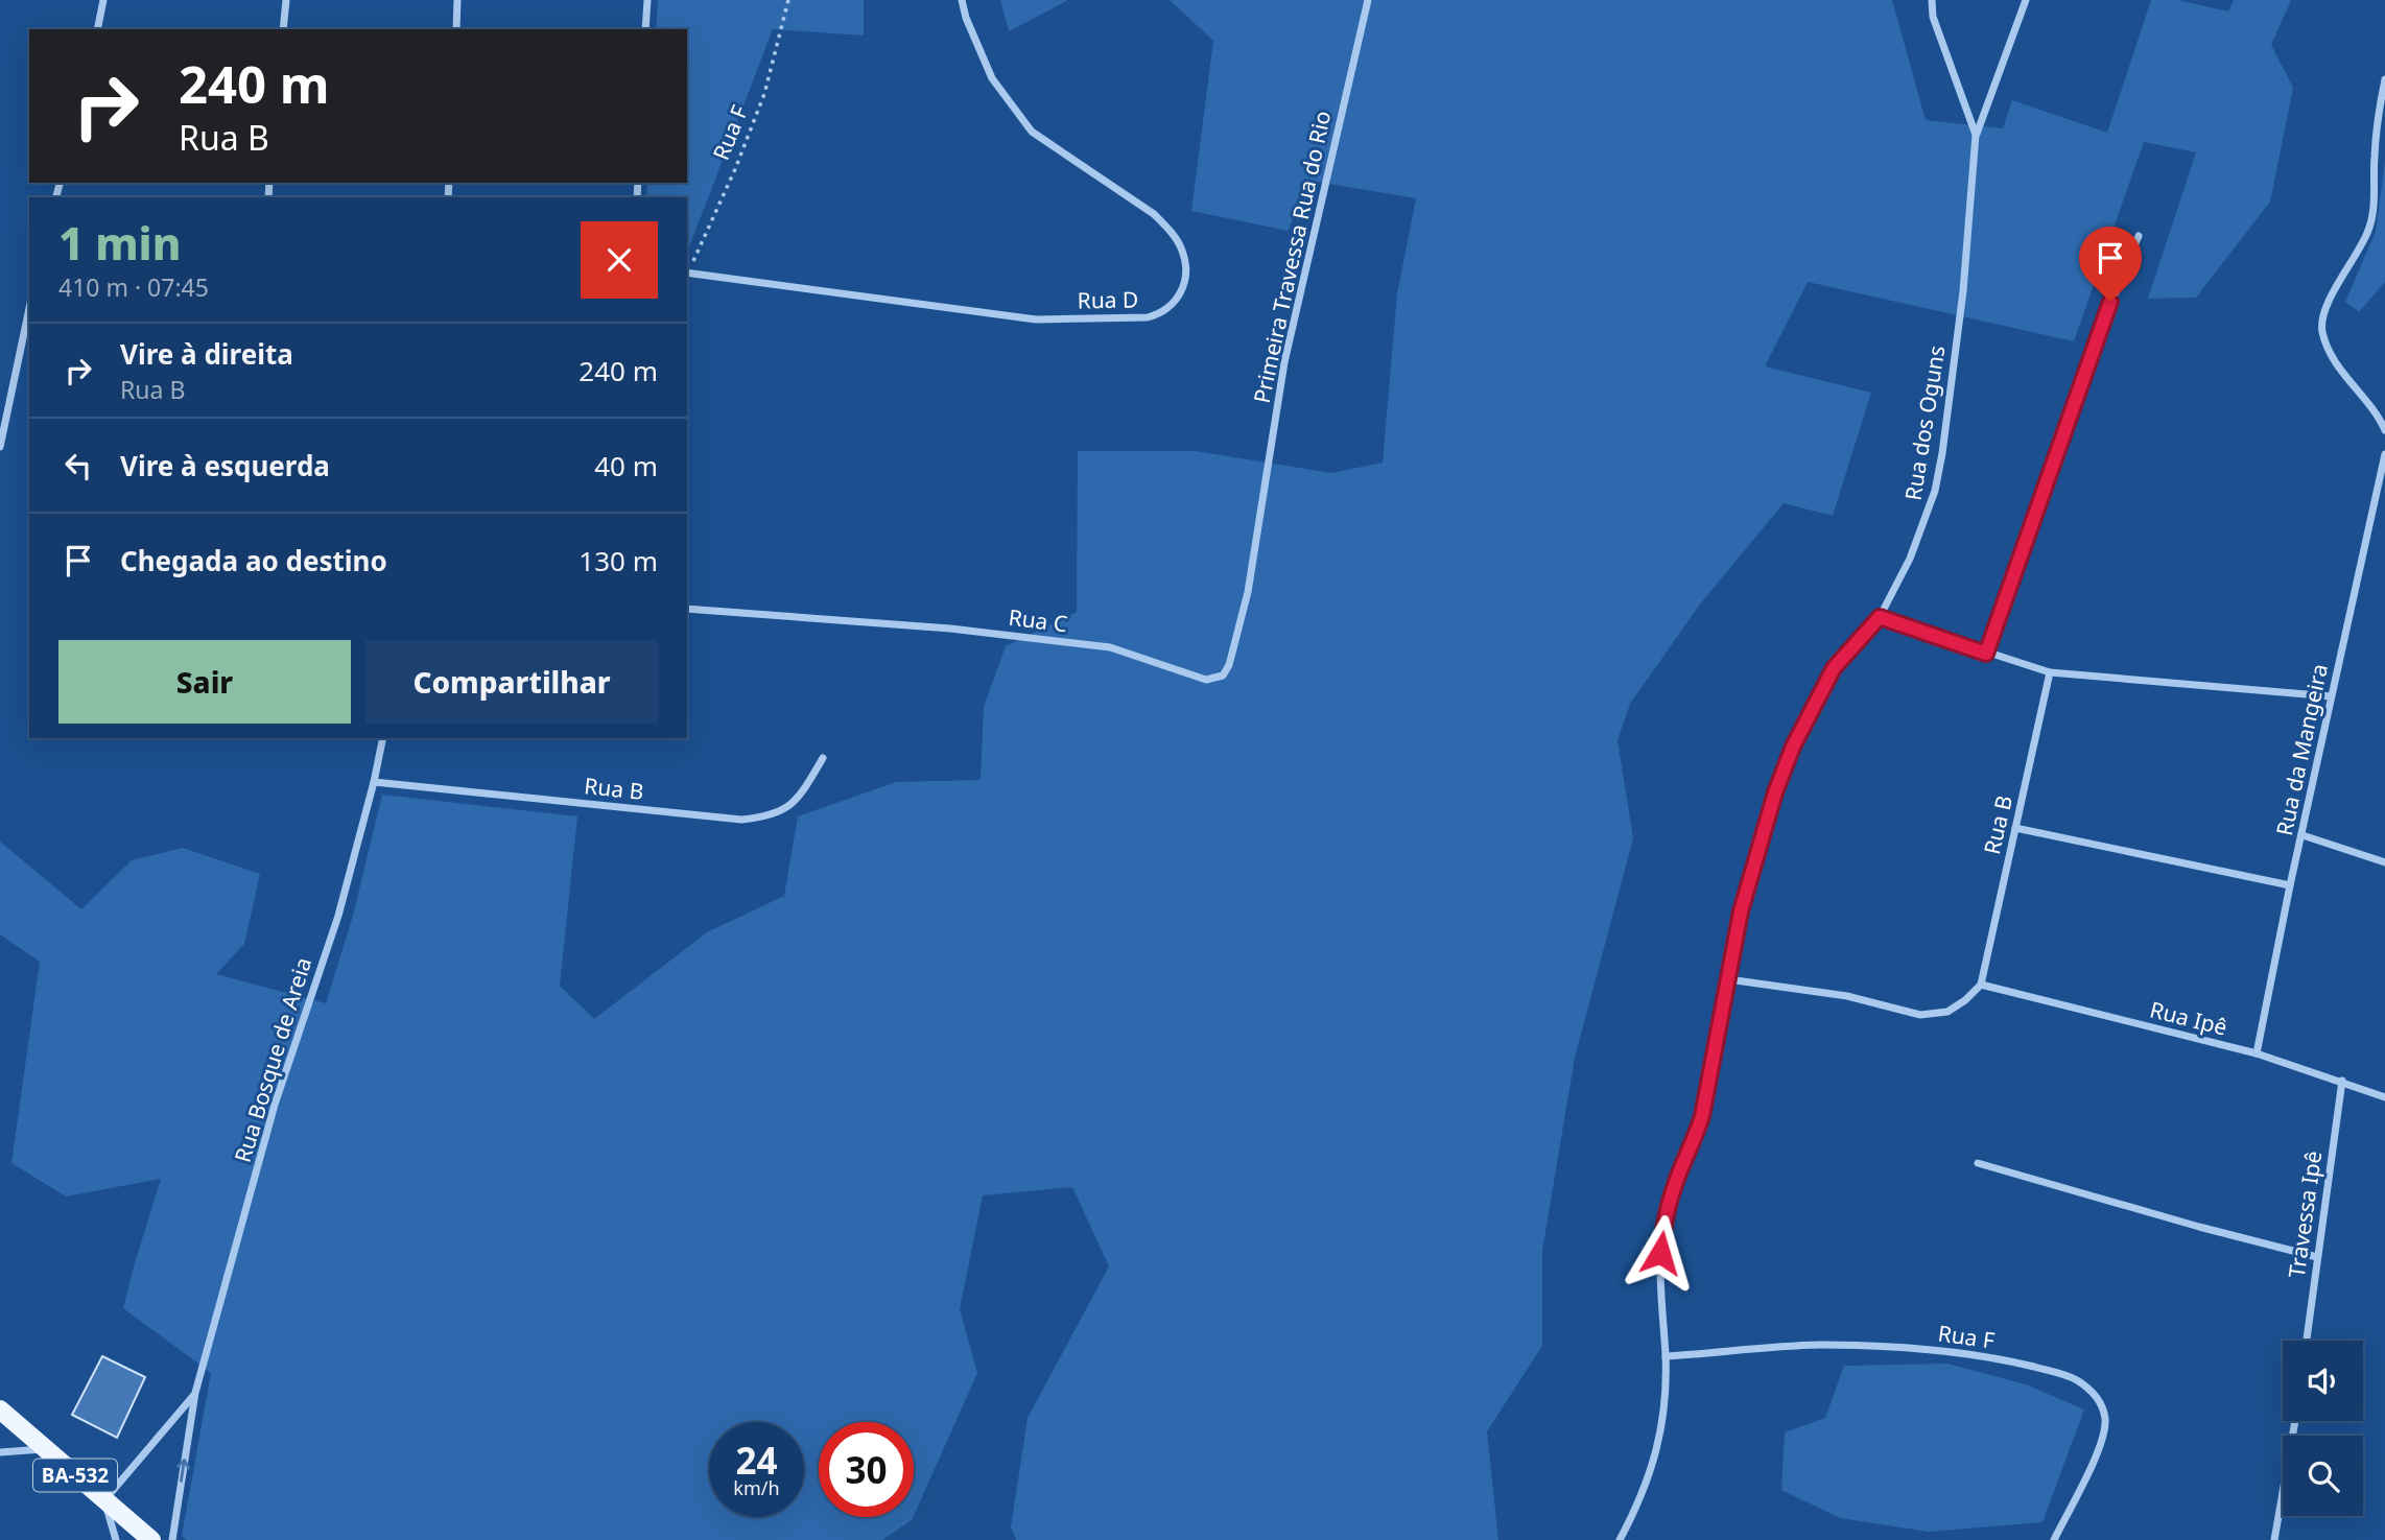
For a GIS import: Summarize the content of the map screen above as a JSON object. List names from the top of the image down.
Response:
{
  "streets": {
    "main road": ["BA-532"],
    "street": [
      "Rua F",
      "Primeira Travessa Rua do Rio",
      "Rua D",
      "Rua dos Oguns",
      "Rua C",
      "Rua da Mangeira",
      "Rua B",
      "Rua Ipê",
      "Rua Bosque de Areia",
      "Travessa Ipê"
    ]
  },
  "crossings": [
    ["Rua F", "Rua D"],
    ["Rua F", "Rua dos Oguns"],
    ["Primeira Travessa Rua do Rio", "Rua C"],
    ["Rua da Mangeira", "Rua Ipê"],
    ["Rua B", "Rua Ipê"],
    ["Rua B", "Rua Bosque de Areia"],
    ["Rua Ipê", "Travessa Ipê"],
    ["Rua Bosque de Areia", "BA-532"]
  ],
  "page": {
    "turn": ["240 m", "Rua B"],
    "heading": ["1 min", "410 m · 07:45"],
    "list": [
      {
        "name": "Vire à direita",
        "note": "Rua B",
        "value": "240 m"
      },
      {
        "name": "Vire à esquerda",
        "value": "40 m"
      },
      {
        "name": "Chegada ao destino",
        "value": "130 m"
      }
    ],
    "buttons": ["Sair", "Compartilhar"],
    "speed": "24 km/h",
    "limit": "30"
  }
}
